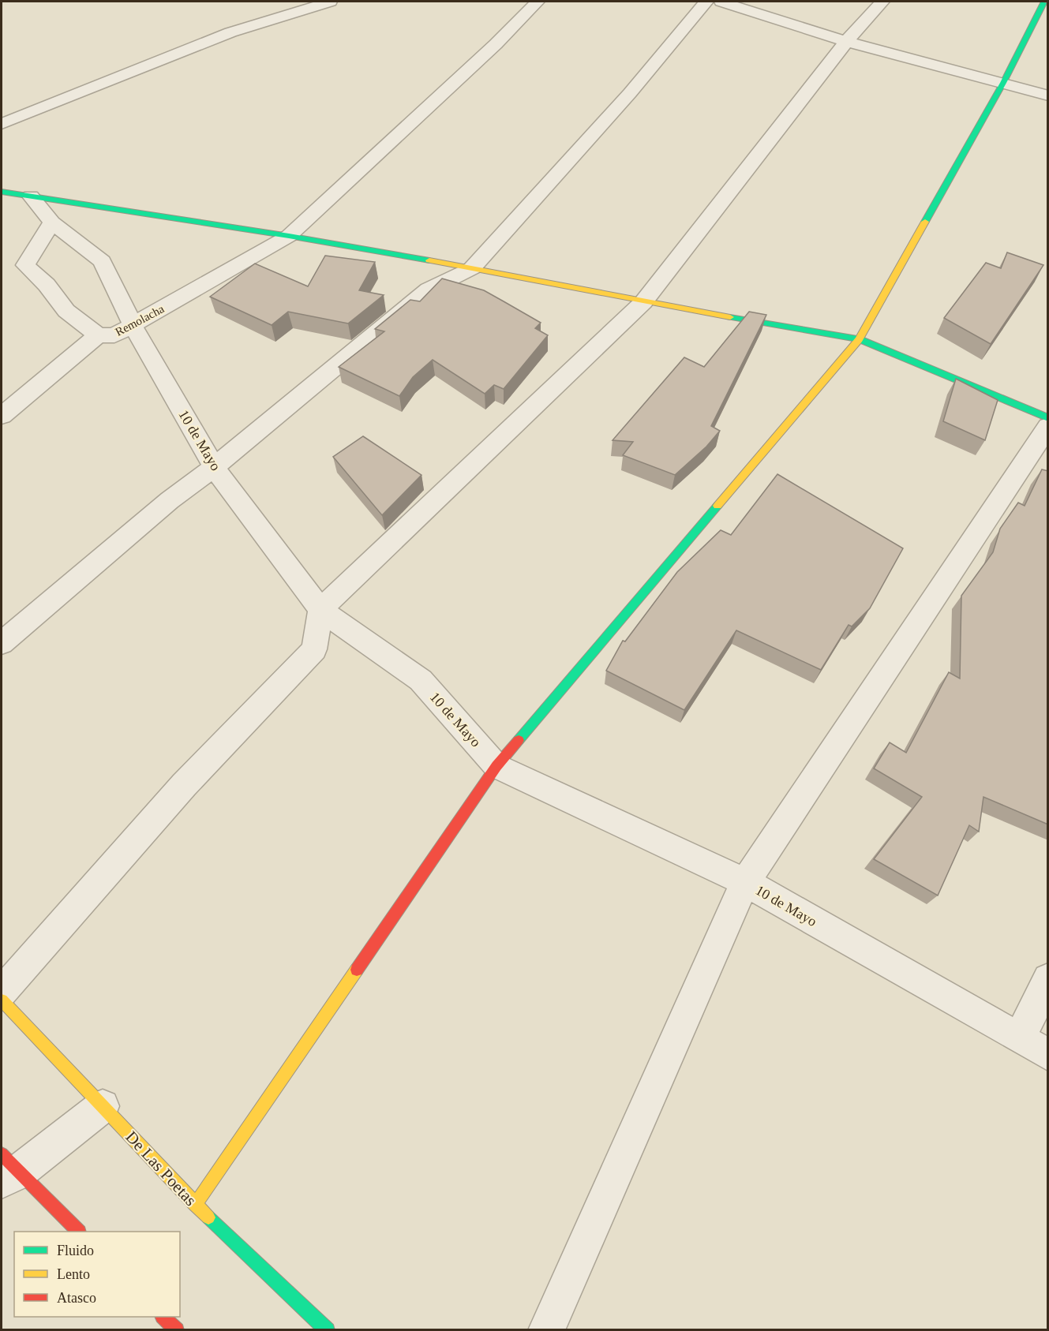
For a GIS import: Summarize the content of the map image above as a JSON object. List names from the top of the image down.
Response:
{
  "streets": {
    "street": ["Remolacha", "10 de Mayo", "De Las Poetas"]
  },
  "crossings": [
    ["Remolacha", "10 de Mayo"]
  ],
  "legend": ["Fluido", "Lento", "Atasco"]
}
